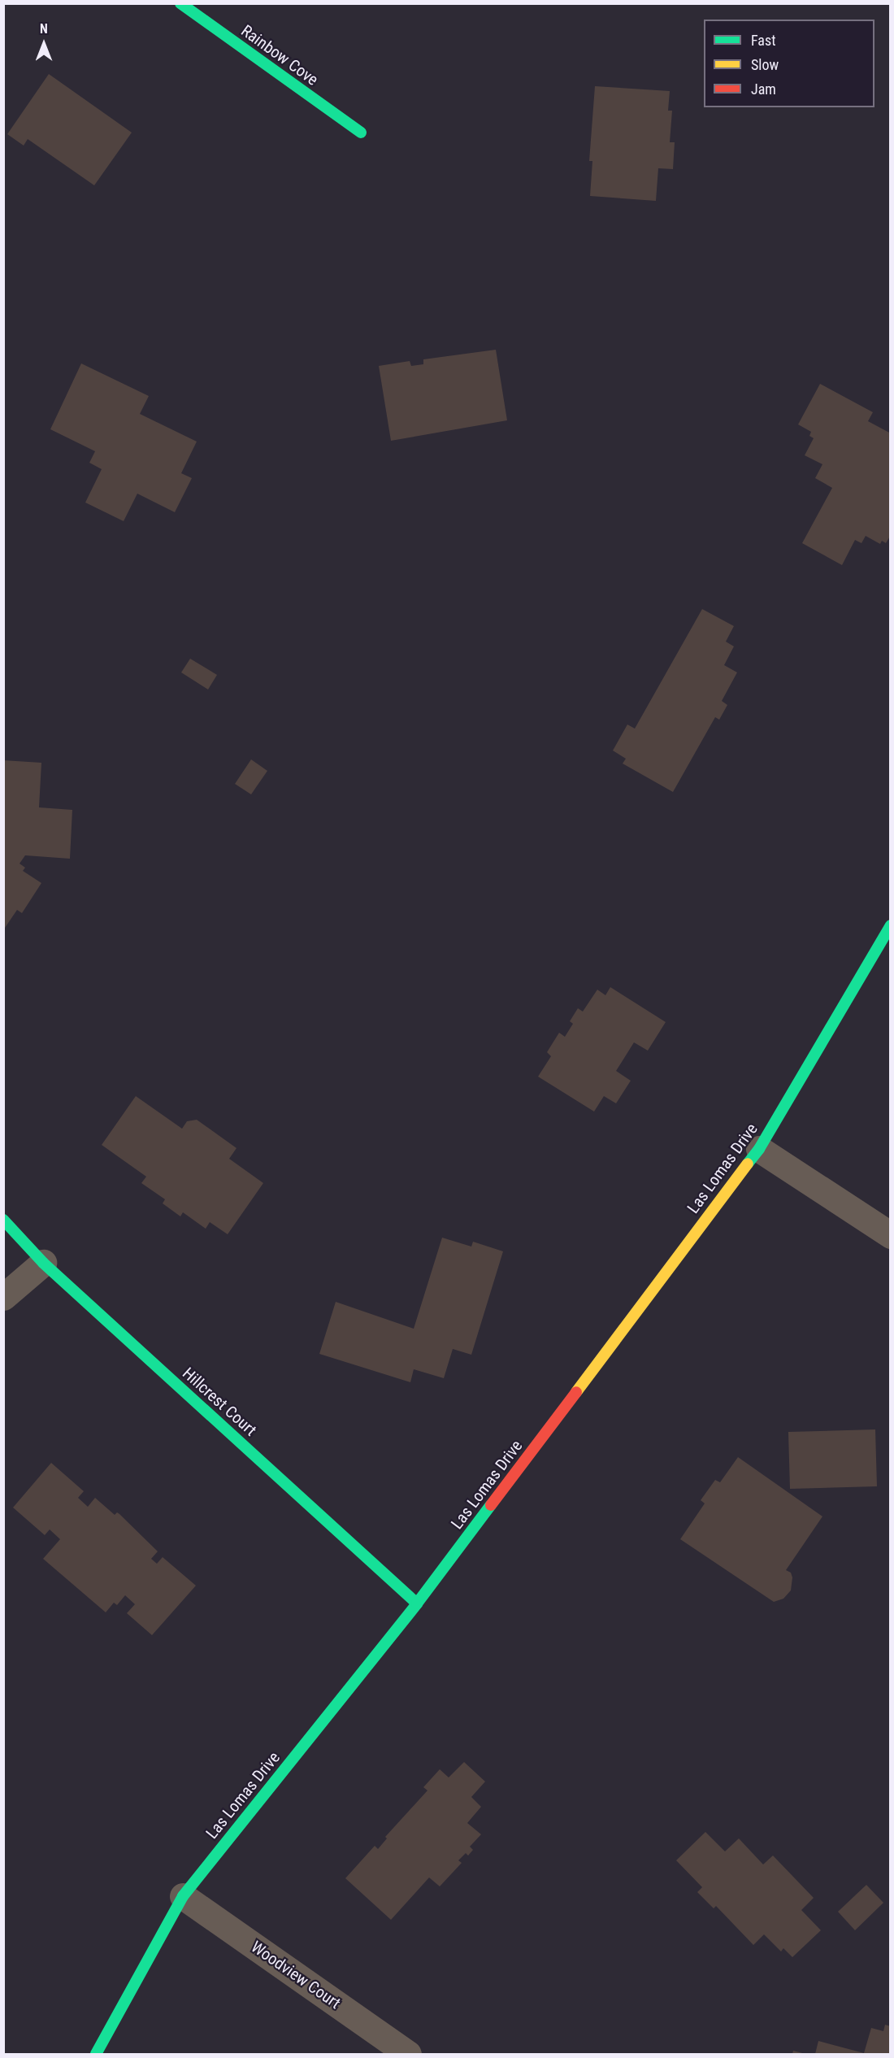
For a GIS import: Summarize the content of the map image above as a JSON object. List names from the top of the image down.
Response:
{
  "streets": {
    "street": [
      "Rainbow Cove",
      "Las Lomas Drive",
      "Hillcrest Court",
      "Woodview Court"
    ]
  },
  "crossings": [
    ["Las Lomas Drive", "Hillcrest Court"],
    ["Las Lomas Drive", "Woodview Court"]
  ],
  "legend": ["Fast", "Slow", "Jam"],
  "north": "top"
}
